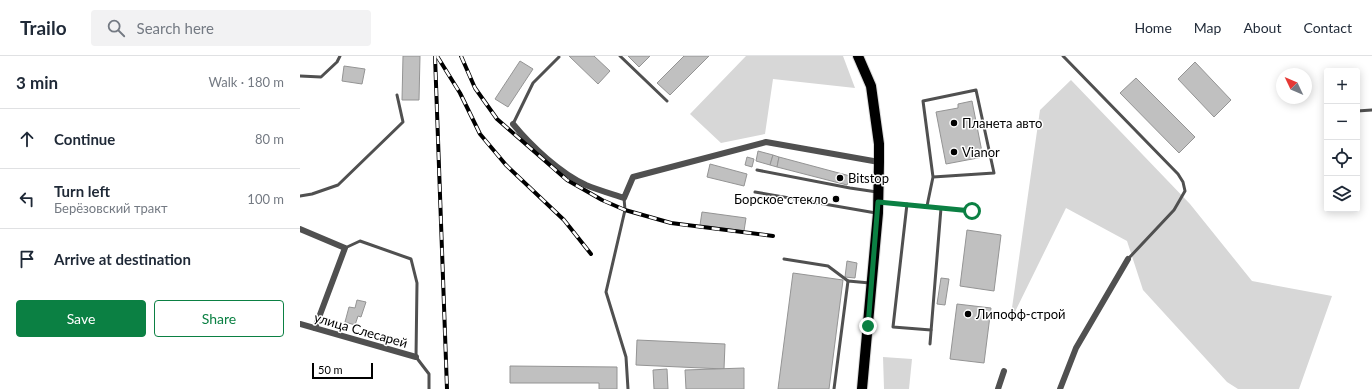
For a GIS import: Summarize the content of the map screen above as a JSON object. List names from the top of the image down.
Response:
{
  "streets": {
    "street": ["улица Слесарей"]
  },
  "places": [
    "Планета авто",
    "Vianor",
    "Bitstop",
    "Борское стекло",
    "Липофф-строй"
  ],
  "scale_bar": "50 m",
  "north": "top left",
  "page": {
    "header": "Trailo",
    "search": "Search here",
    "nav": [
      "Home",
      "Map",
      "About",
      "Contact"
    ],
    "heading": ["3 min", "Walk · 180 m"],
    "map_buttons": ["+", "−"],
    "list": [
      ["Continue", "80 m"],
      ["Turn left", "Берёзовский тракт", "100 m"],
      "Arrive at destination"
    ],
    "buttons": ["Save", "Share"],
    "scale": "50 m"
  }
}
